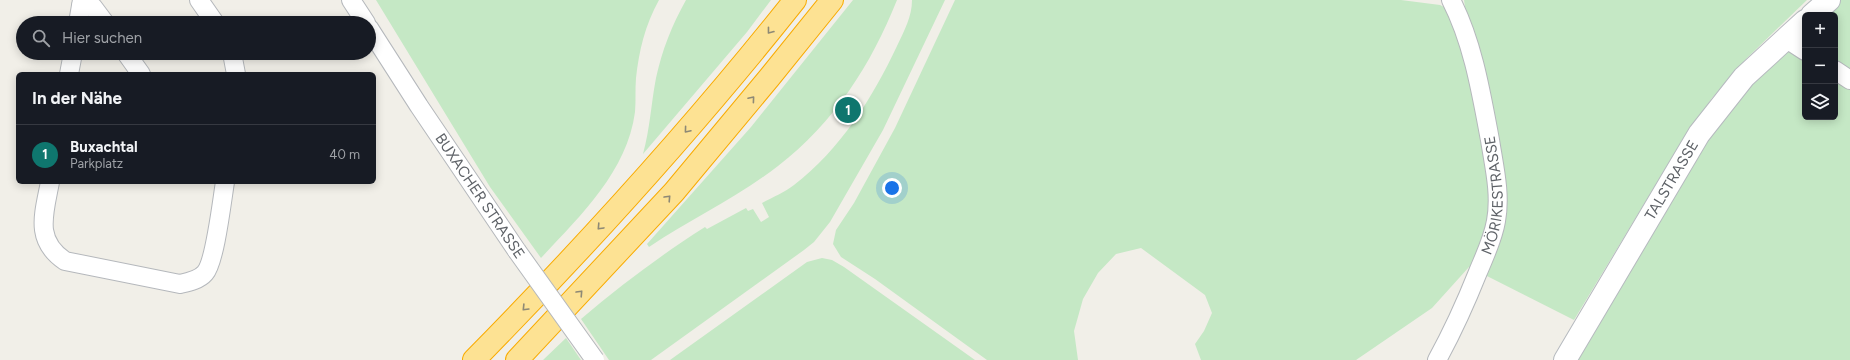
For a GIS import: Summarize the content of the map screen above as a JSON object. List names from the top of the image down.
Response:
{
  "streets": {
    "street": ["TALSTRASSE", "MÖRIKESTRASSE", "BUXACHER STRASSE"]
  },
  "page": {
    "map_buttons": ["+", "−"],
    "search": "Hier suchen",
    "heading": "In der Nähe",
    "pins": "1",
    "list": [
      {
        "mark": "1",
        "name": "Buxachtal",
        "note": "Parkplatz",
        "value": "40 m"
      }
    ]
  }
}
